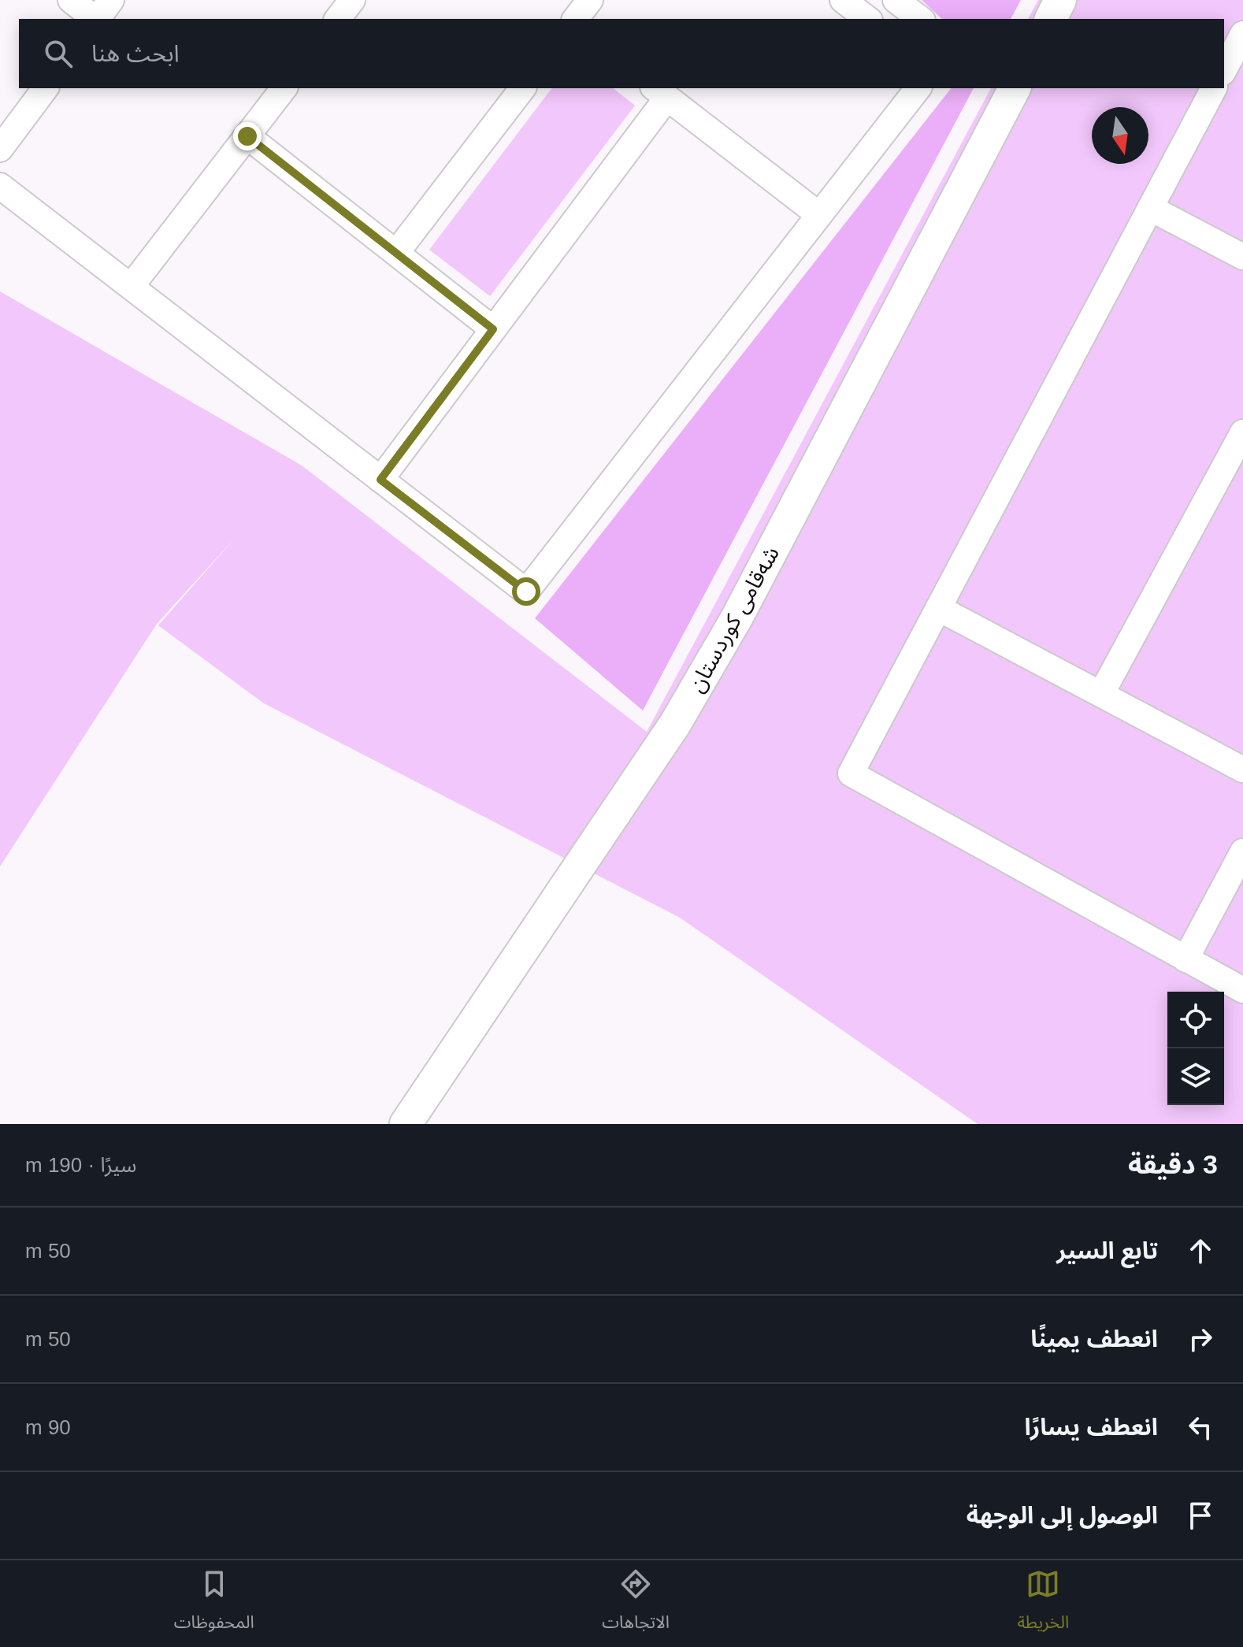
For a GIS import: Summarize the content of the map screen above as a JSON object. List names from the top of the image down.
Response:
{
  "streets": {
    "street": ["شەقامی کوردستان"]
  },
  "north": "bottom",
  "page": {
    "search": "ابحث هنا",
    "heading": ["3 دقيقة", "سيرًا · 190 m"],
    "list": [
      ["تابع السير", "50 m"],
      ["انعطف يمينًا", "50 m"],
      ["انعطف يسارًا", "90 m"],
      "الوصول إلى الوجهة"
    ],
    "nav": ["الخريطة", "الاتجاهات", "المحفوظات"]
  }
}
